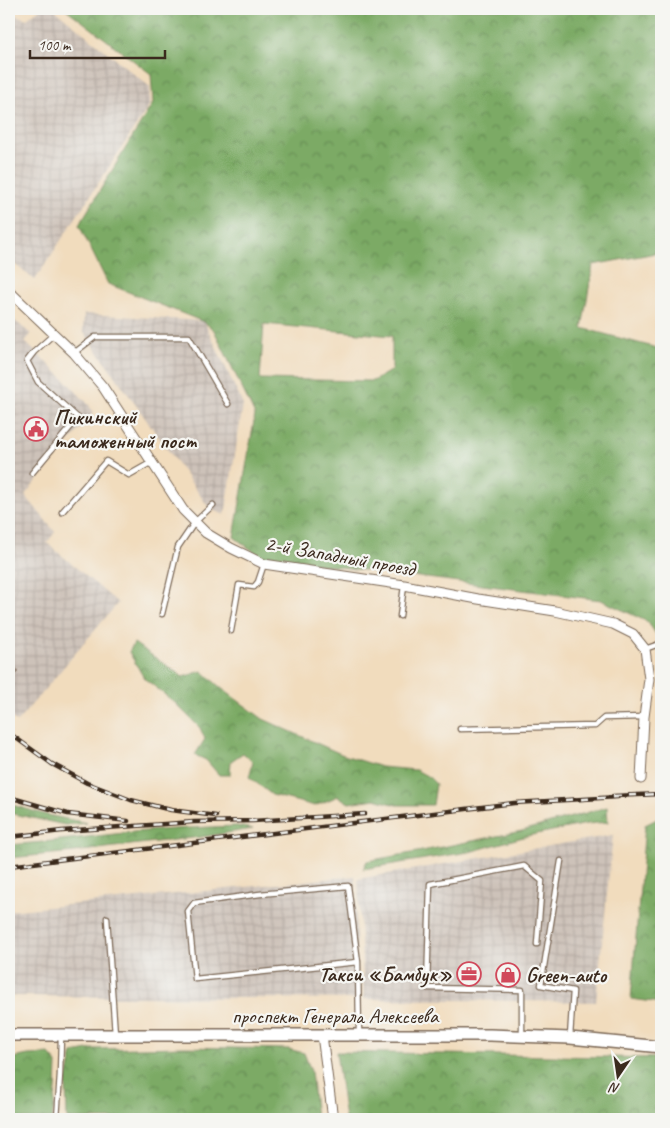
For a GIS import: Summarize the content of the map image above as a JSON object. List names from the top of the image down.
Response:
{
  "streets": {
    "main road": ["проспект Генерала Алексеева"],
    "street": ["2-й Западный проезд"]
  },
  "places": {
    "public building": ["Пикинский таможенный пост"],
    "office": ["Такси «Бамбук»"],
    "shop": ["Green-auto"]
  },
  "scale_bar": "100 m",
  "north": "bottom"
}
